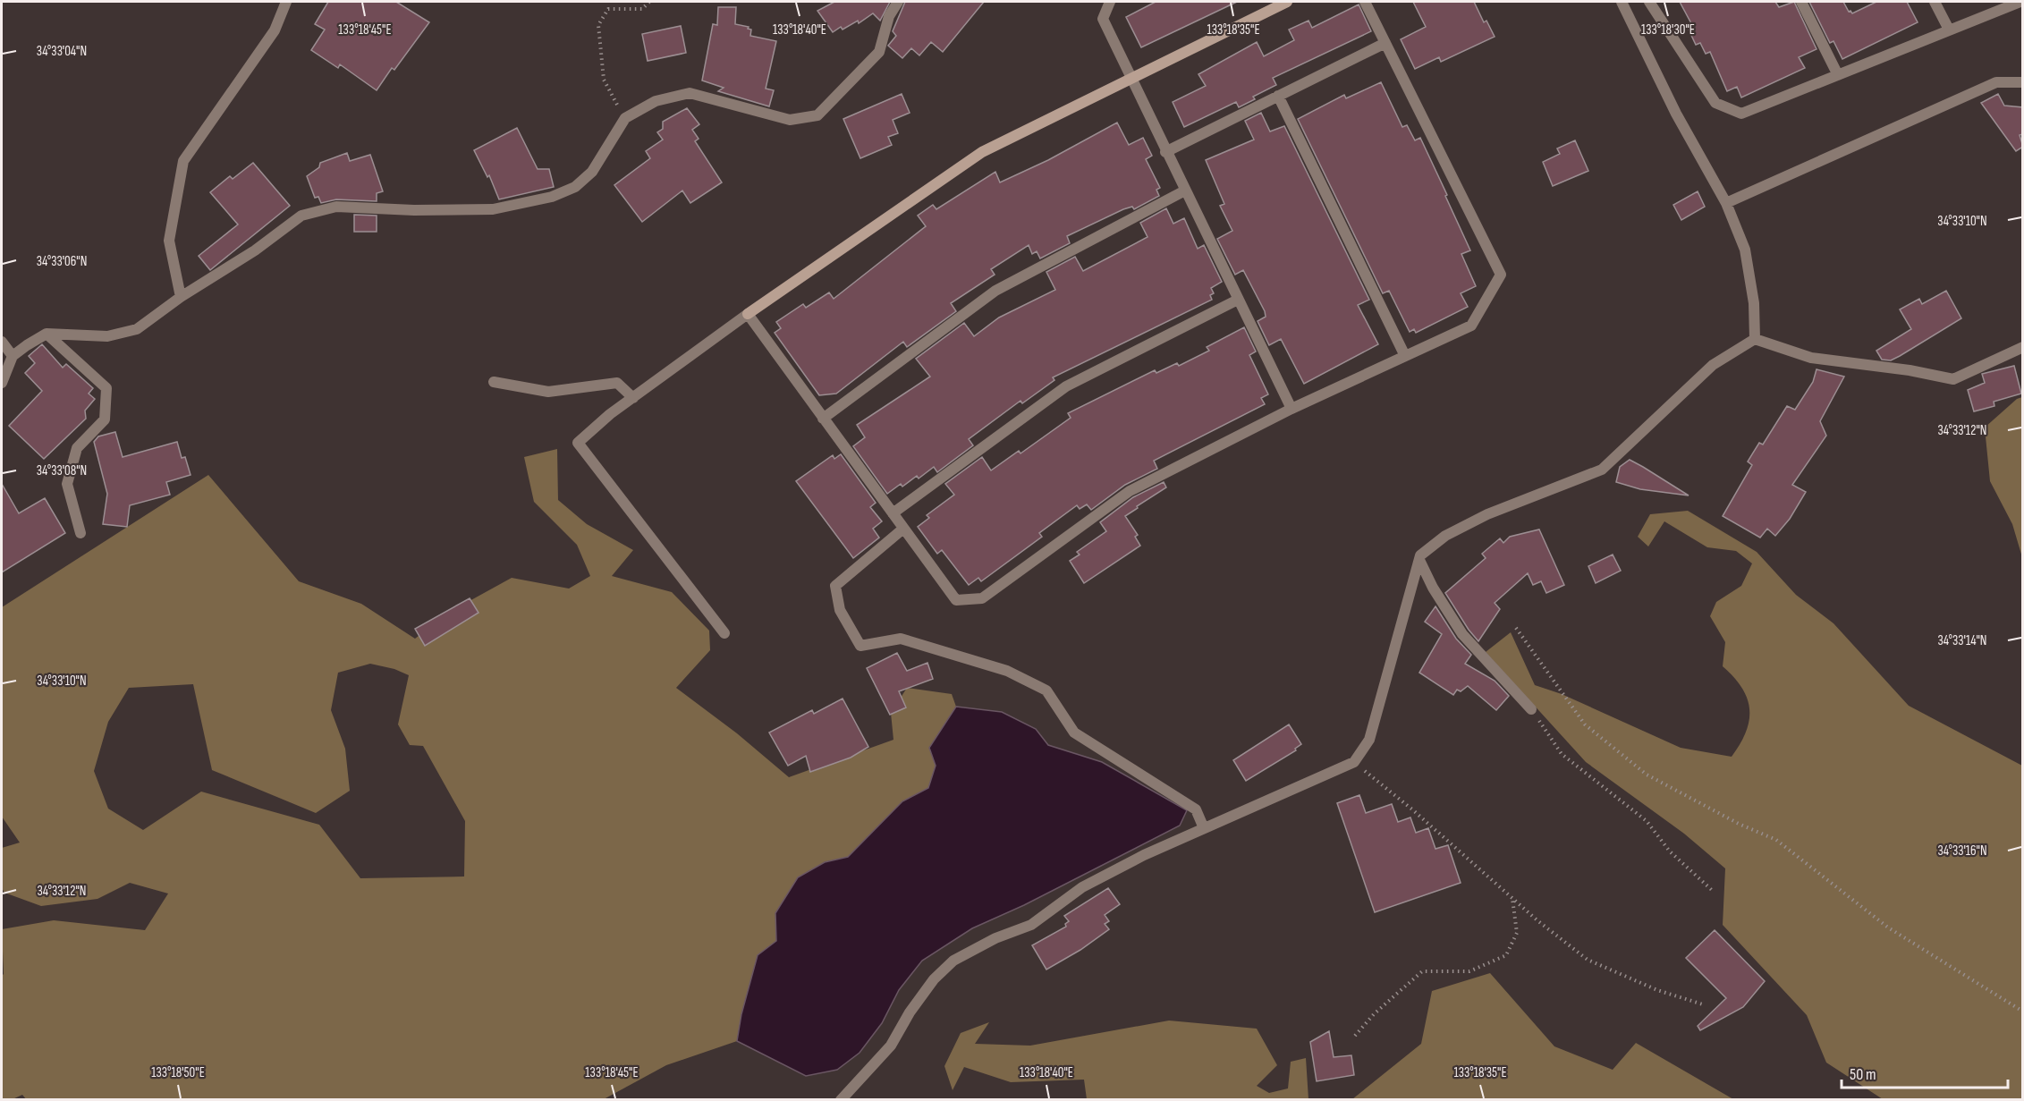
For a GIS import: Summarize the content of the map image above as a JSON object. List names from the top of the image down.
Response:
{
  "scale_bar": "50 m",
  "coordinates": [
    "133°18'45\"E",
    "133°18'40\"E",
    "133°18'35\"E",
    "133°18'30\"E",
    "34°33'04\"N",
    "34°33'10\"N",
    "34°33'06\"N",
    "34°33'12\"N",
    "34°33'08\"N",
    "34°33'14\"N",
    "34°33'16\"N",
    "133°18'50\"E"
  ]
}
